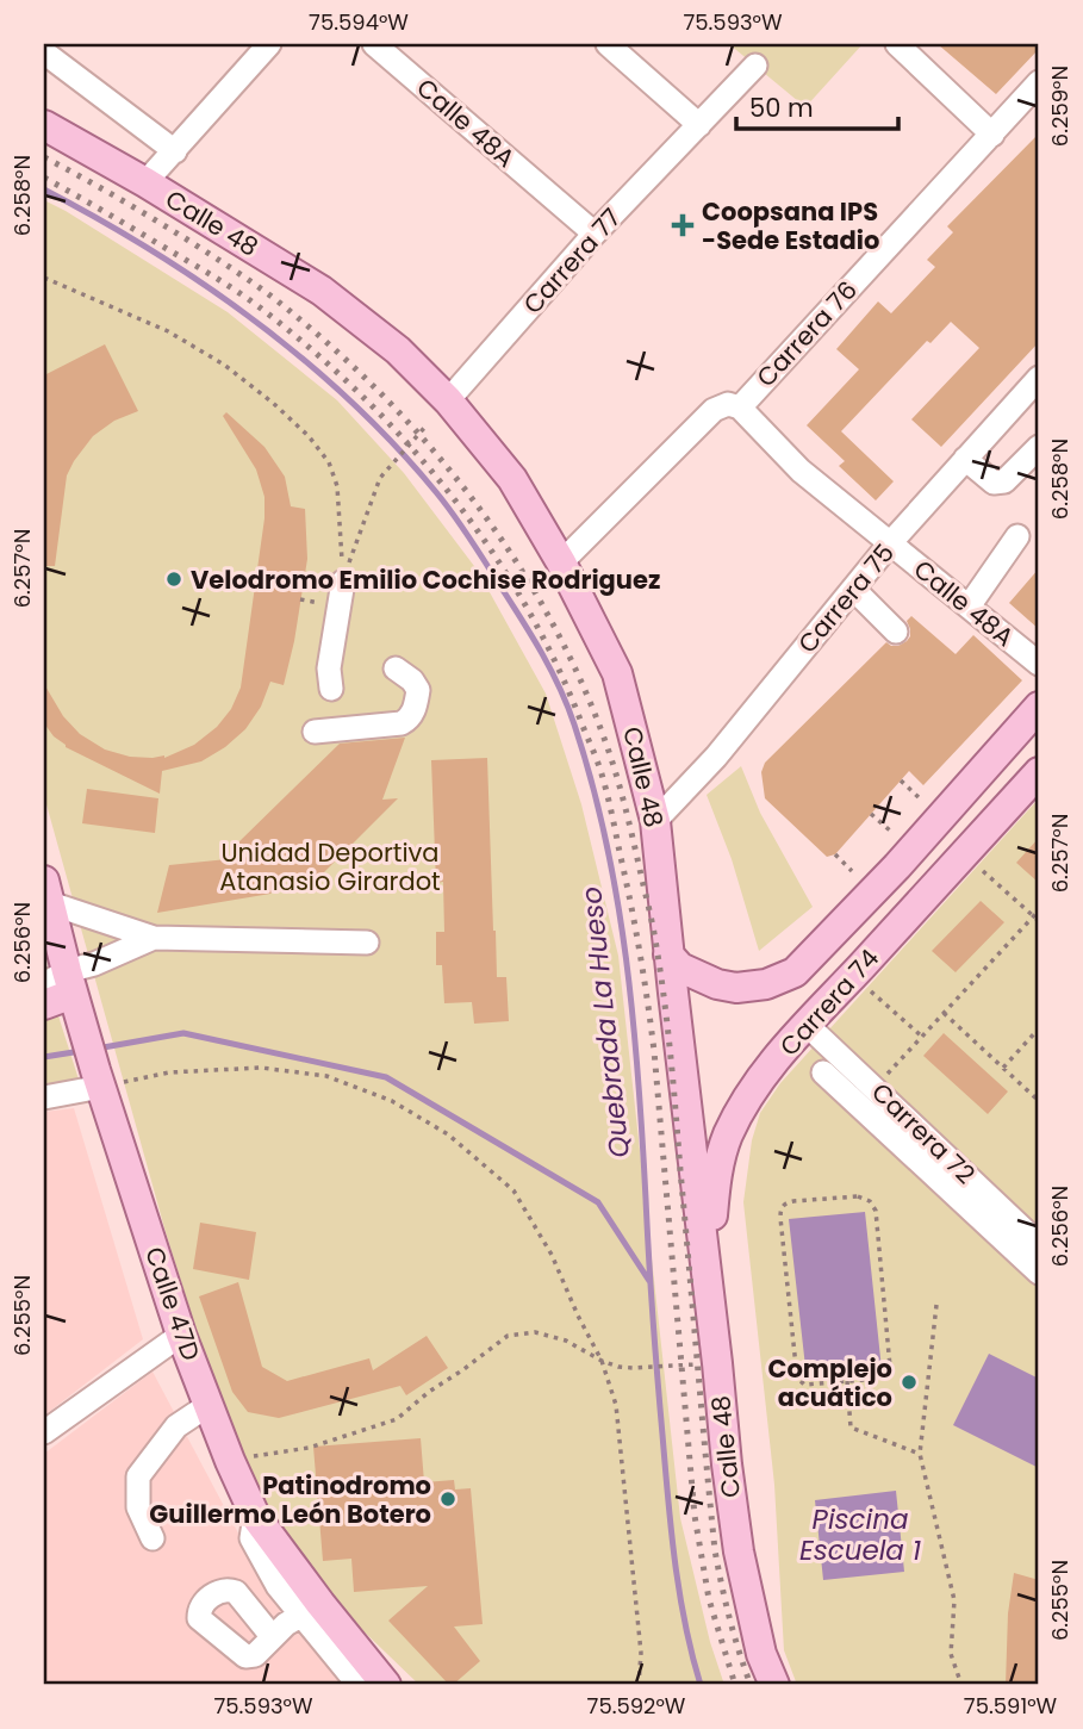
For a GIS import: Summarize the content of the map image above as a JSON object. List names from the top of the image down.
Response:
{
  "streets": {
    "main road": ["Calle 48", "Carrera 74", "Calle 47D"],
    "street": [
      "Calle 48A",
      "Carrera 77",
      "Carrera 76",
      "Carrera 75",
      "Carrera 72"
    ]
  },
  "crossings": [
    ["Calle 48A", "Carrera 77"],
    ["Calle 48A", "Carrera 76"],
    ["Calle 48A", "Carrera 75"],
    ["Calle 48", "Carrera 77"],
    ["Calle 48", "Carrera 76"],
    ["Calle 48", "Carrera 75"],
    ["Calle 48", "Carrera 74"],
    ["Carrera 74", "Carrera 72"]
  ],
  "water": ["Quebrada La Hueso", "Piscina Escuela 1"],
  "parks": ["Unidad Deportiva Atanasio Girardot"],
  "places": {
    "health": ["Coopsana IPS -Sede Estadio"],
    "other": ["Velodromo Emilio Cochise Rodriguez", "Complejo acuático", "Patinodromo Guillermo León Botero"]
  },
  "scale_bar": "50 m",
  "coordinates": [
    "75.594°W",
    "75.593°W",
    "6.259°N",
    "6.258°N",
    "6.257°N",
    "6.256°N",
    "6.255°N",
    "75.592°W",
    "75.591°W"
  ]
}
